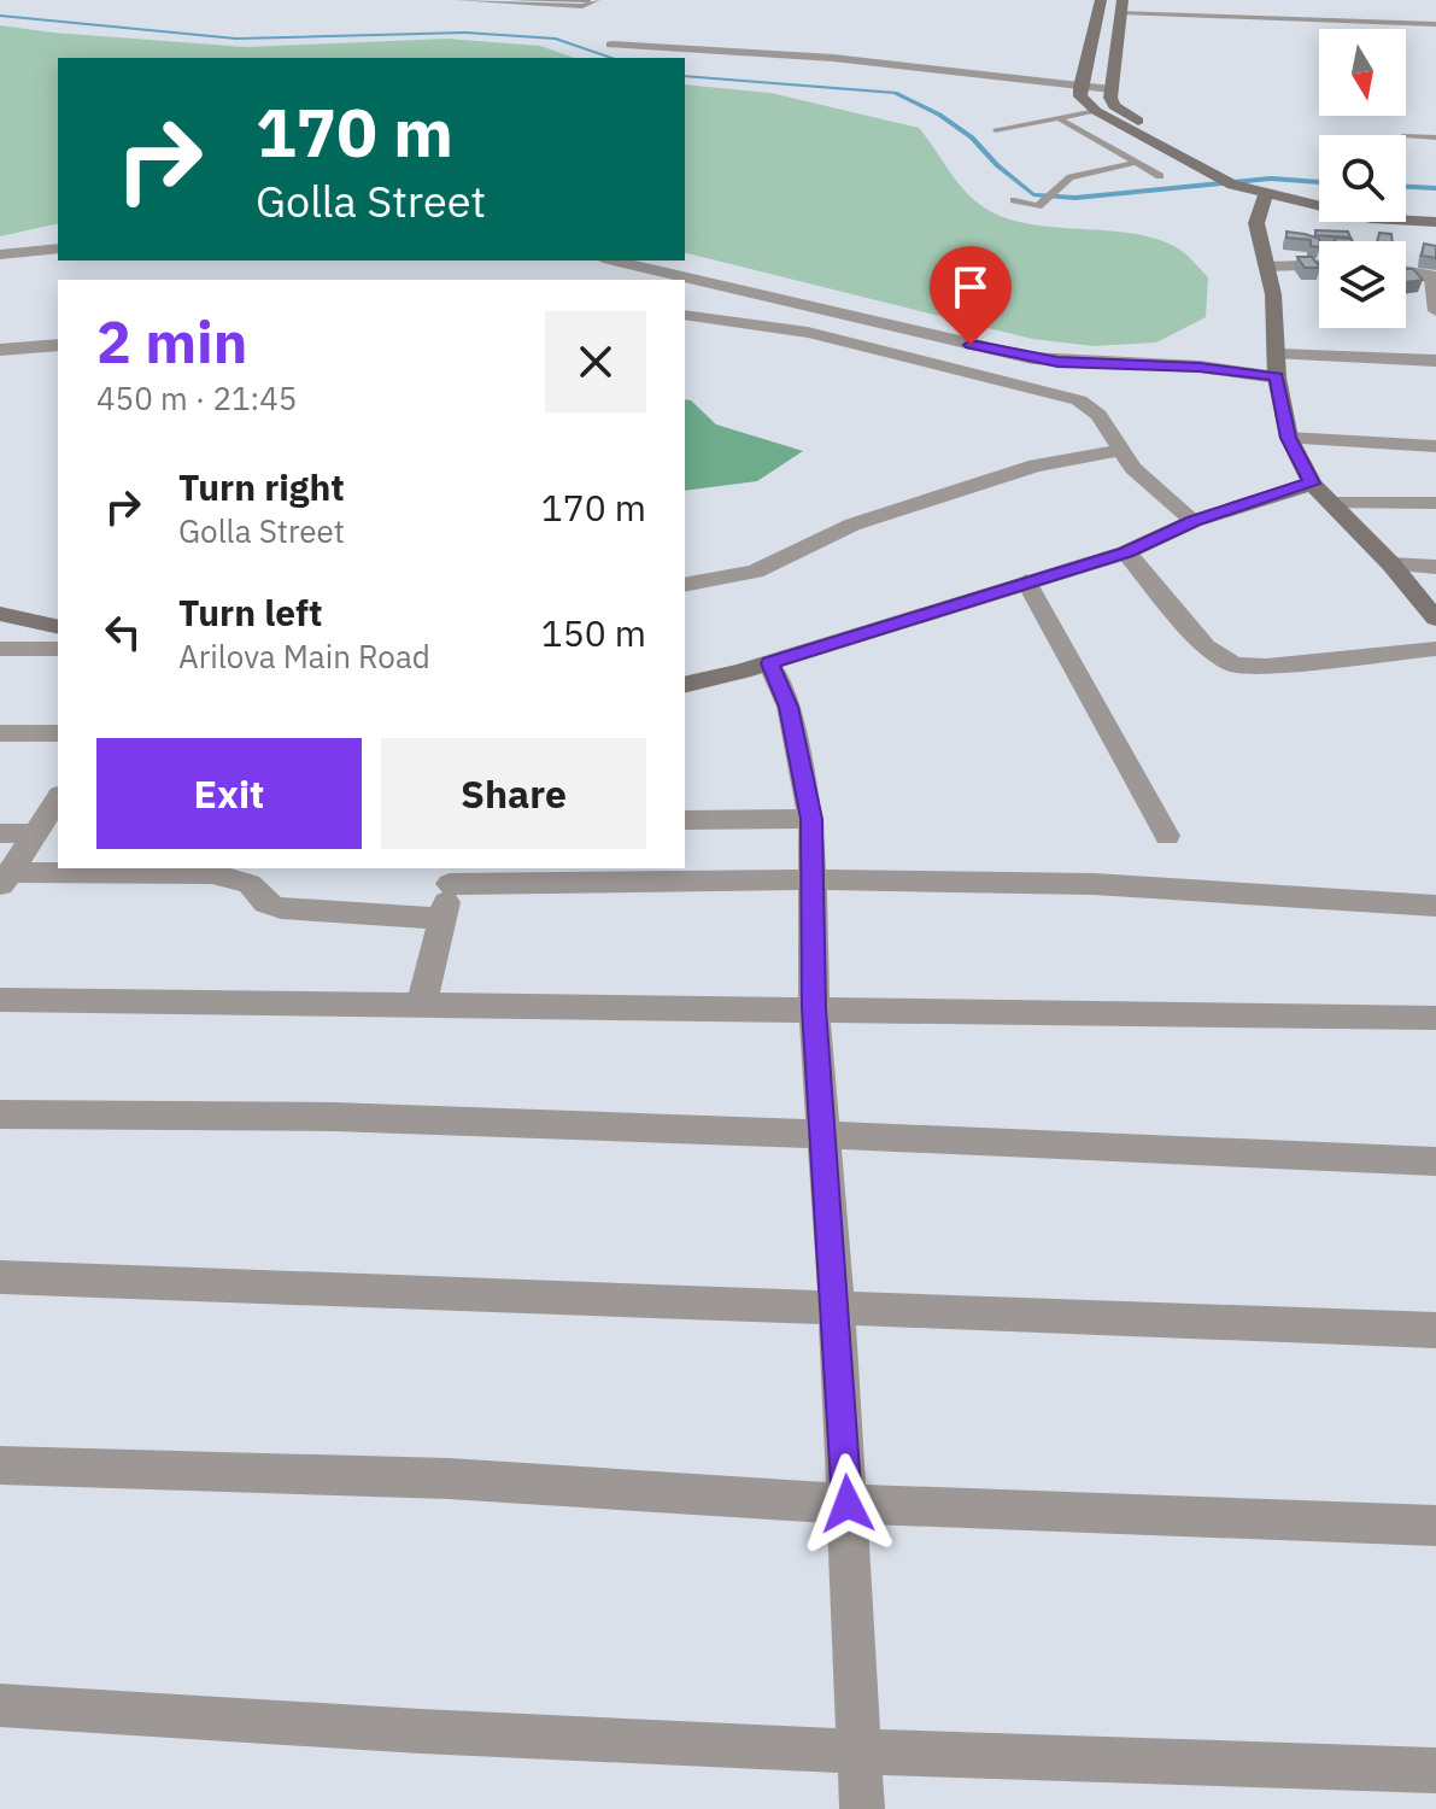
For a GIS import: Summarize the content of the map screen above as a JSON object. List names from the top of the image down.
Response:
{
  "north": "bottom",
  "page": {
    "turn": ["170 m", "Golla Street"],
    "heading": ["2 min", "450 m · 21:45"],
    "list": [
      {
        "name": "Turn right",
        "note": "Golla Street",
        "value": "170 m"
      },
      {
        "name": "Turn left",
        "note": "Arilova Main Road",
        "value": "150 m"
      }
    ],
    "buttons": ["Exit", "Share"]
  }
}
